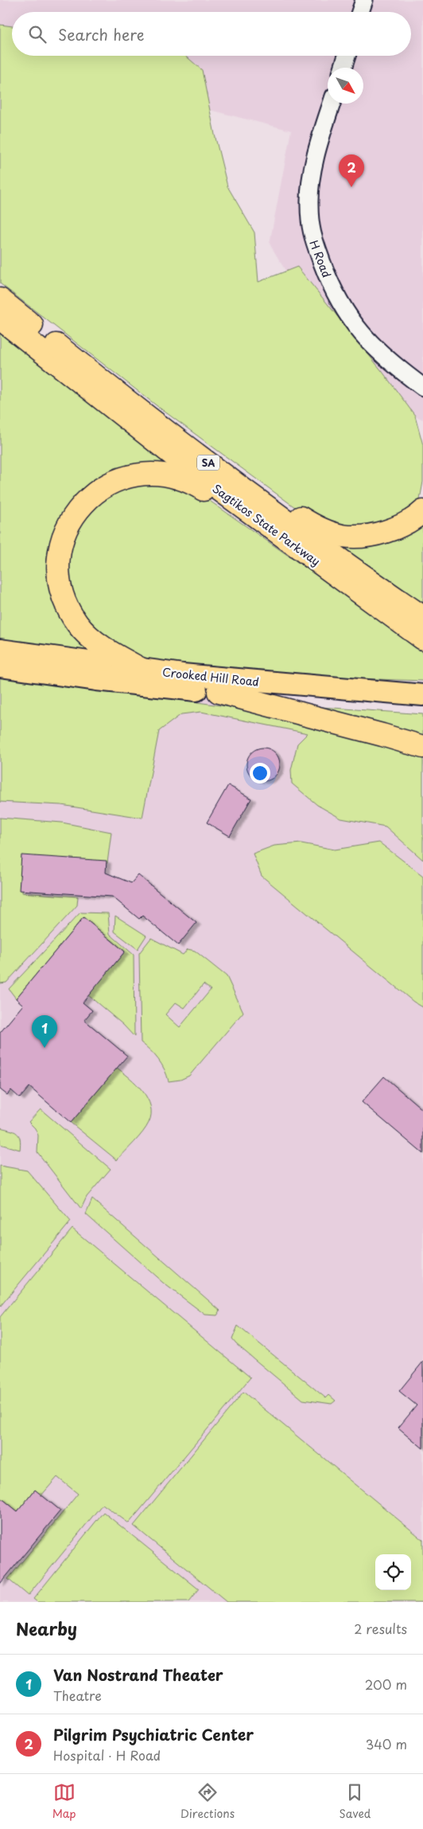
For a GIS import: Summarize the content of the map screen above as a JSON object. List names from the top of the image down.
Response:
{
  "streets": {
    "highway": ["SA", "Sagtikos State Parkway"],
    "main road": ["Crooked Hill Road"],
    "street": ["H Road"]
  },
  "north": "bottom right",
  "page": {
    "search": "Search here",
    "pins": ["2", "1"],
    "heading": ["Nearby", "2 results"],
    "list": [
      {
        "mark": "1",
        "name": "Van Nostrand Theater",
        "note": "Theatre",
        "value": "200 m"
      },
      {
        "mark": "2",
        "name": "Pilgrim Psychiatric Center",
        "note": "Hospital · H Road",
        "value": "340 m"
      }
    ],
    "nav": ["Map", "Directions", "Saved"]
  }
}
